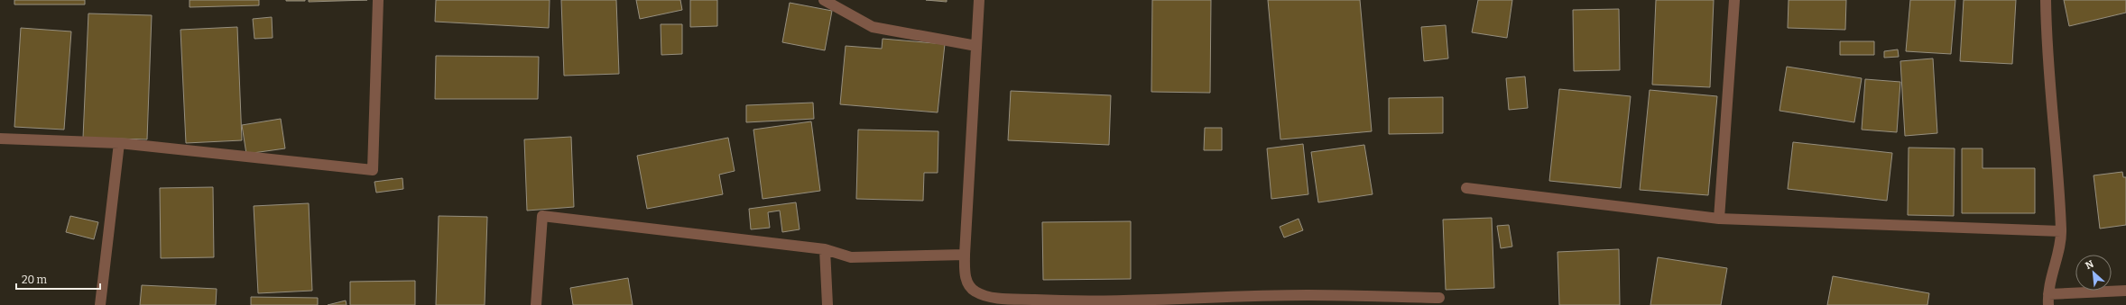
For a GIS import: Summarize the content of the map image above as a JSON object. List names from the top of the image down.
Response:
{
  "scale_bar": "20 m",
  "north": "top left"
}
